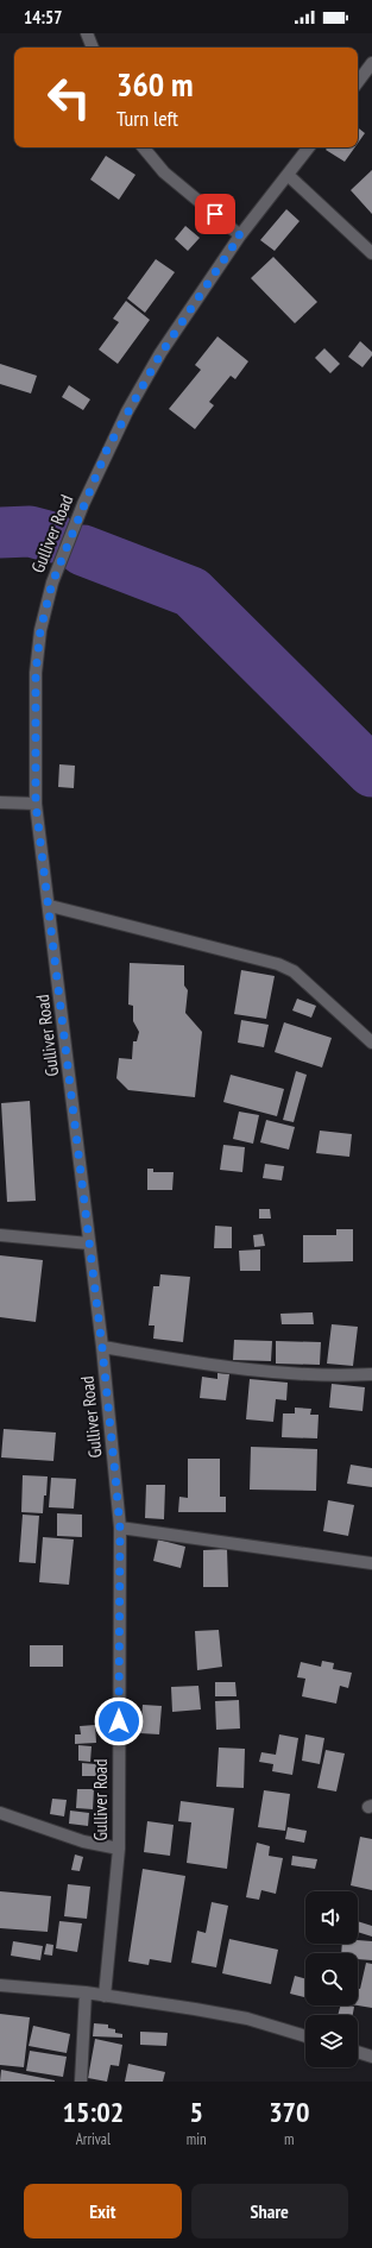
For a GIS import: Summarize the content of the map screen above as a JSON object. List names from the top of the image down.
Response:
{
  "streets": {
    "street": ["Gulliver Road"]
  },
  "page": {
    "status": "14:57",
    "turn": ["360 m", "Turn left"],
    "eta": [
      "15:02",
      "Arrival",
      "5",
      "min",
      "370",
      "m"
    ],
    "buttons": ["Exit", "Share"]
  }
}
